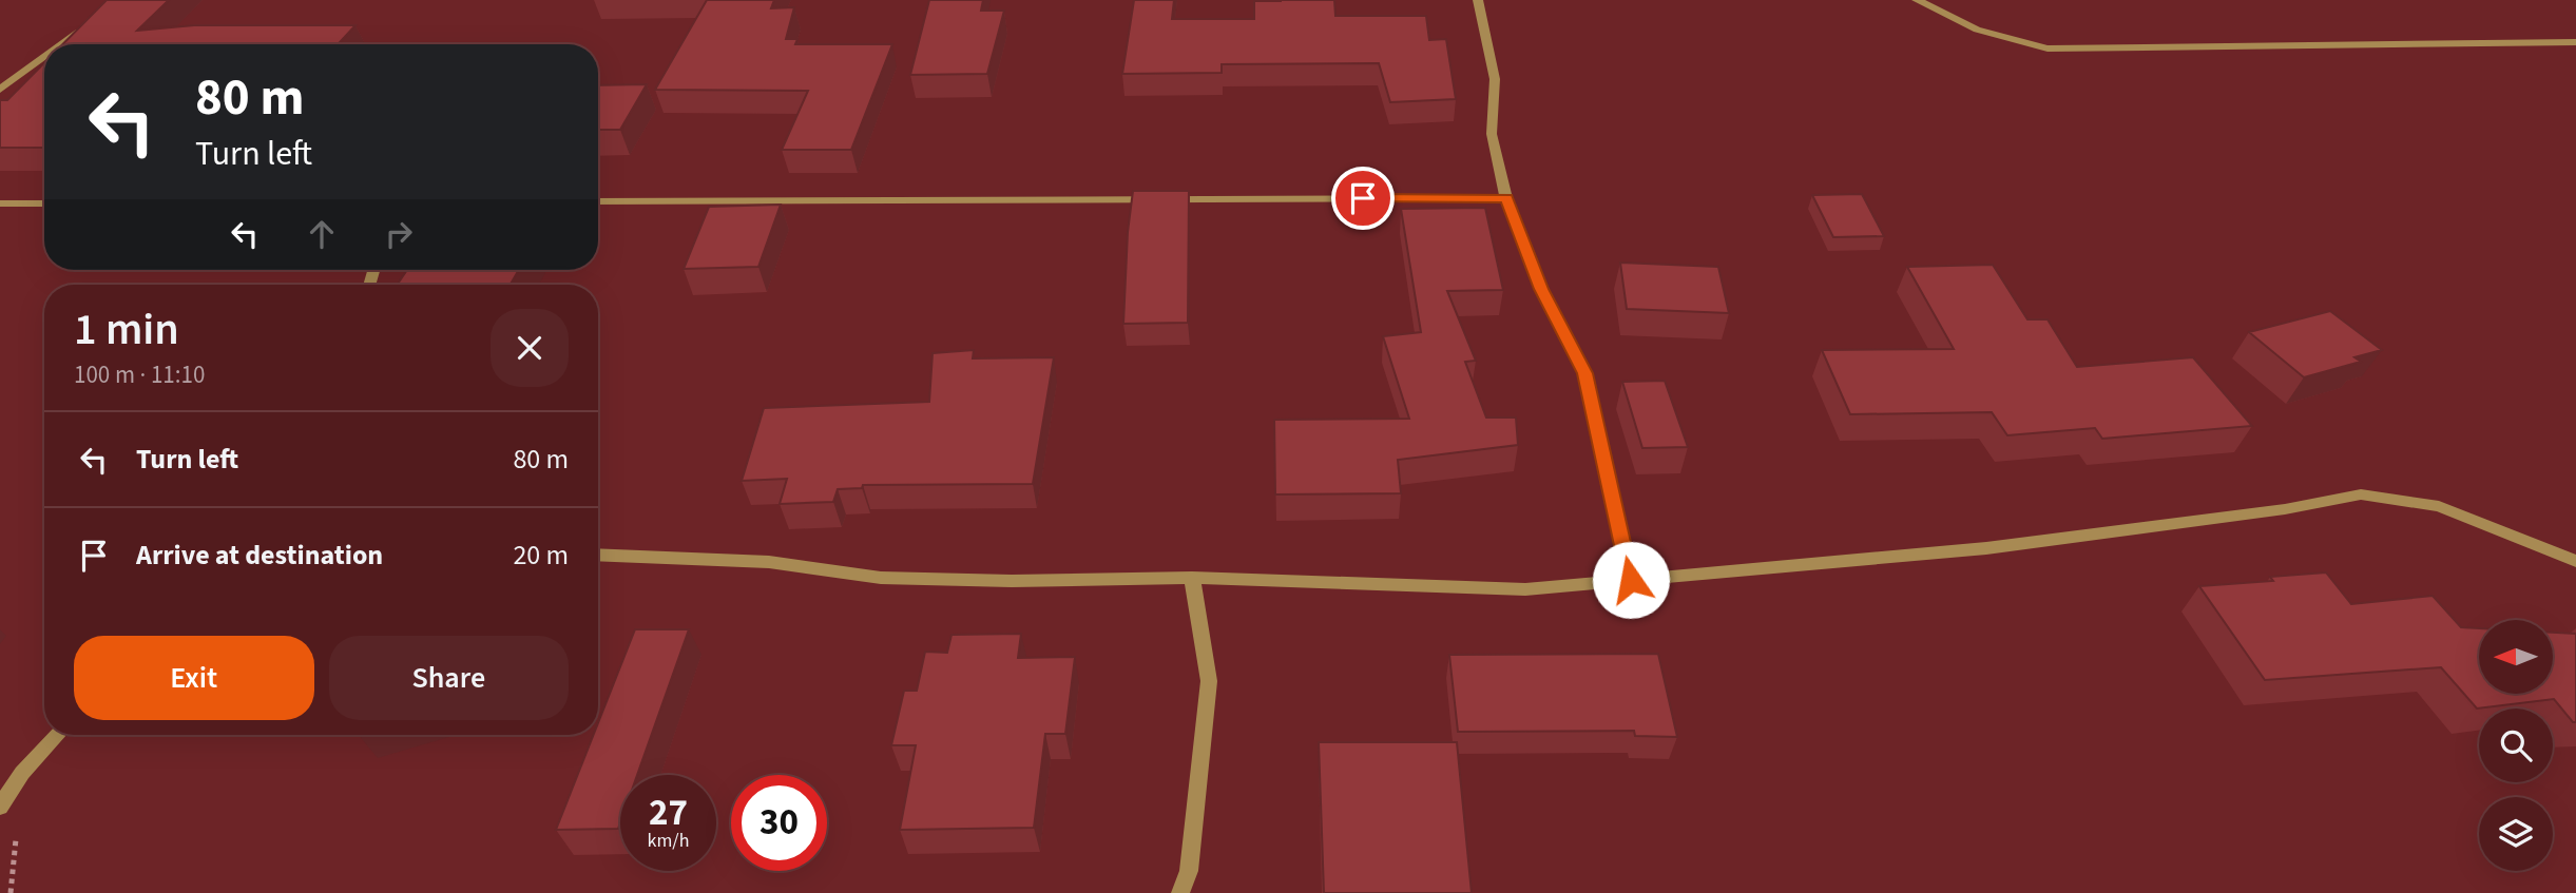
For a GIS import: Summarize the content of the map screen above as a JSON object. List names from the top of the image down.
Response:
{
  "north": "left",
  "page": {
    "turn": ["80 m", "Turn left"],
    "heading": ["1 min", "100 m · 11:10"],
    "list": [
      {
        "name": "Turn left",
        "value": "80 m"
      },
      {
        "name": "Arrive at destination",
        "value": "20 m"
      }
    ],
    "buttons": ["Exit", "Share"],
    "speed": "27 km/h",
    "limit": "30"
  }
}
